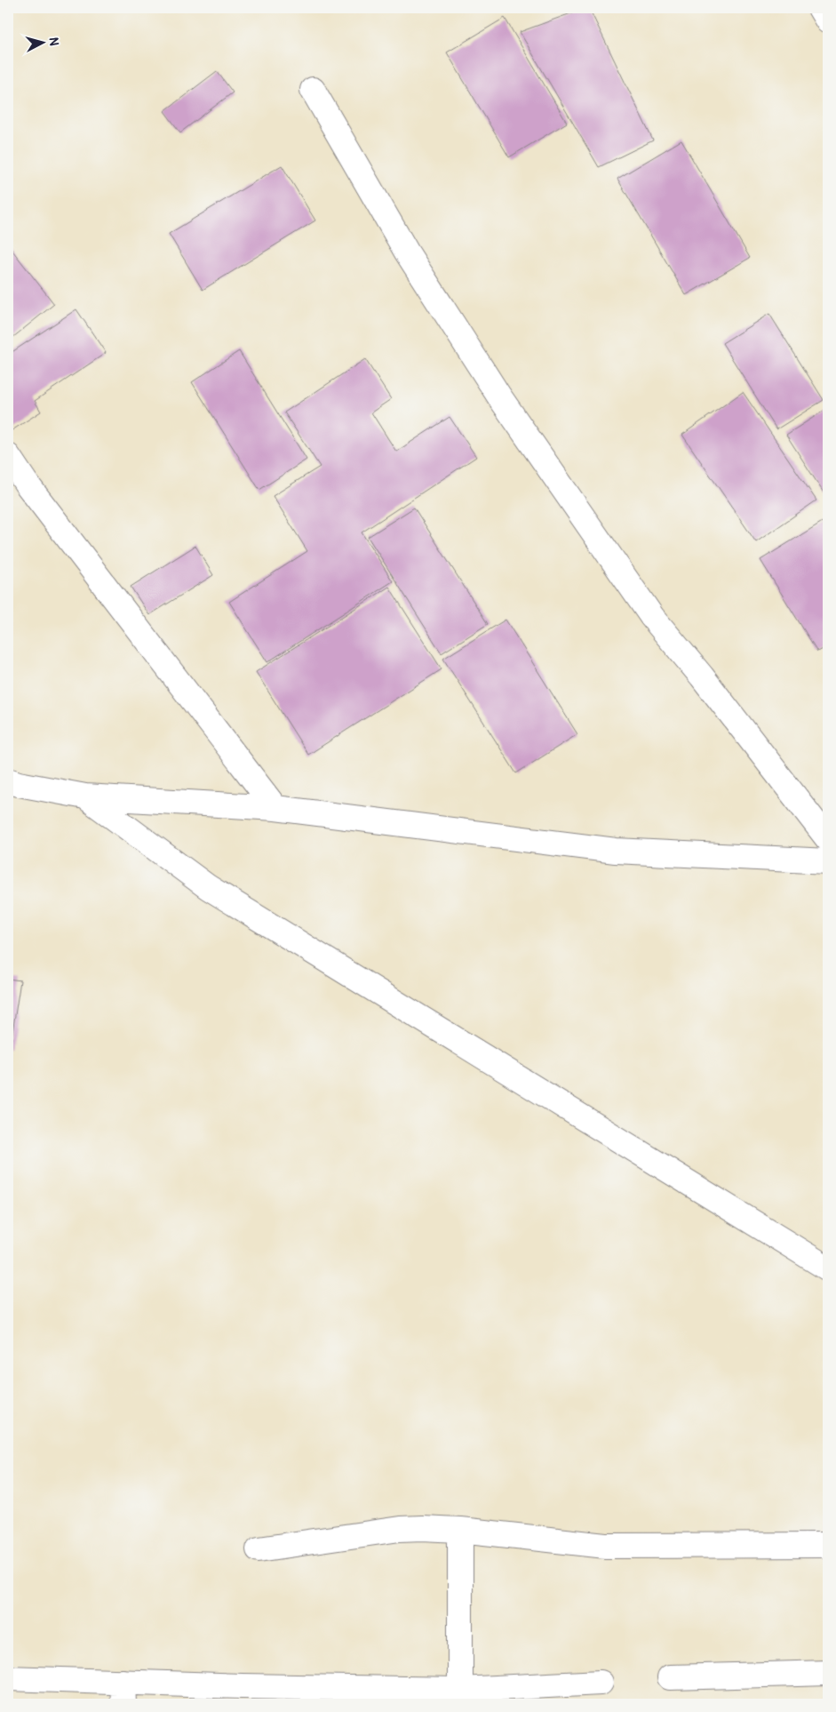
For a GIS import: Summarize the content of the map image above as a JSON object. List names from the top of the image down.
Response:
{
  "north": "right"
}
